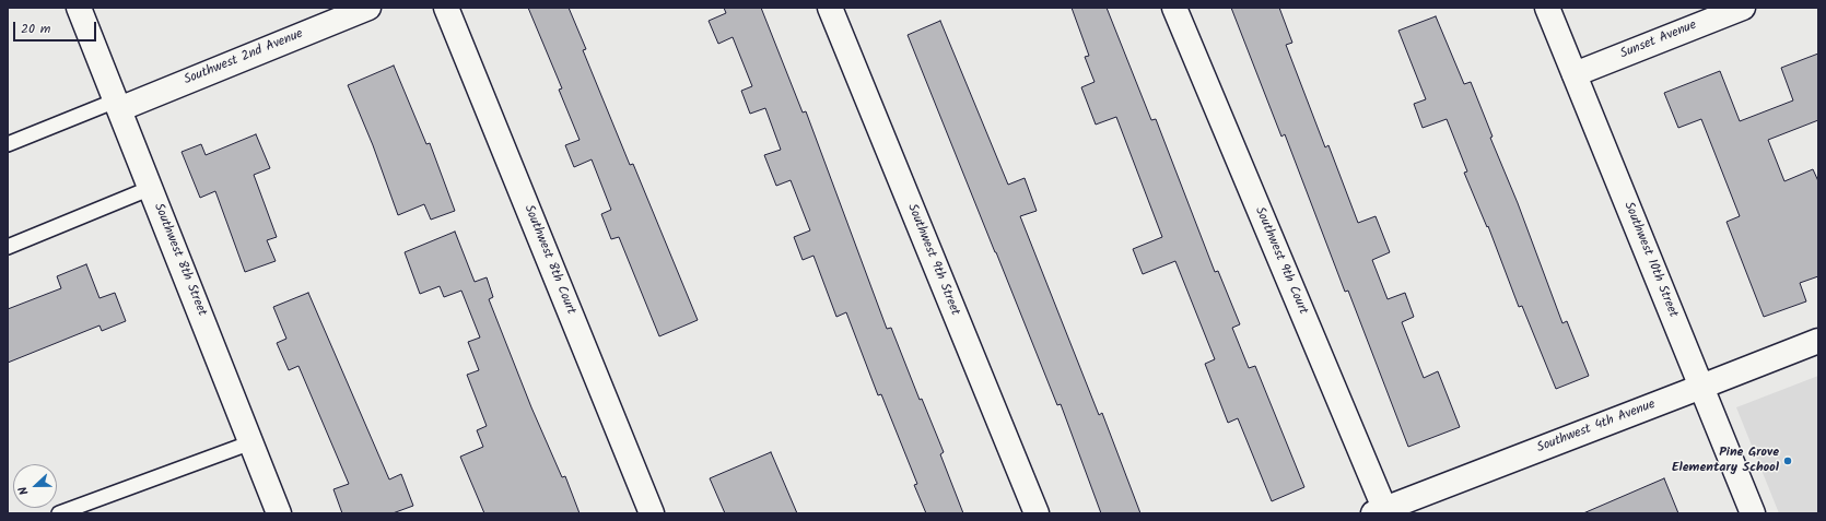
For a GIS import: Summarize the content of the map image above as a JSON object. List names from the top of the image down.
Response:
{
  "streets": {
    "street": [
      "Sunset Avenue",
      "Southwest 2nd Avenue",
      "Southwest 8th Street",
      "Southwest 8th Court",
      "Southwest 9th Street",
      "Southwest 10th Street",
      "Southwest 9th Court",
      "Southwest 4th Avenue"
    ]
  },
  "crossings": [
    ["Sunset Avenue", "Southwest 10th Street"],
    ["Southwest 2nd Avenue", "Southwest 8th Street"],
    ["Southwest 10th Street", "Southwest 4th Avenue"],
    ["Southwest 9th Court", "Southwest 4th Avenue"]
  ],
  "places": ["Pine Grove Elementary School"],
  "scale_bar": "20 m",
  "north": "left"
}
